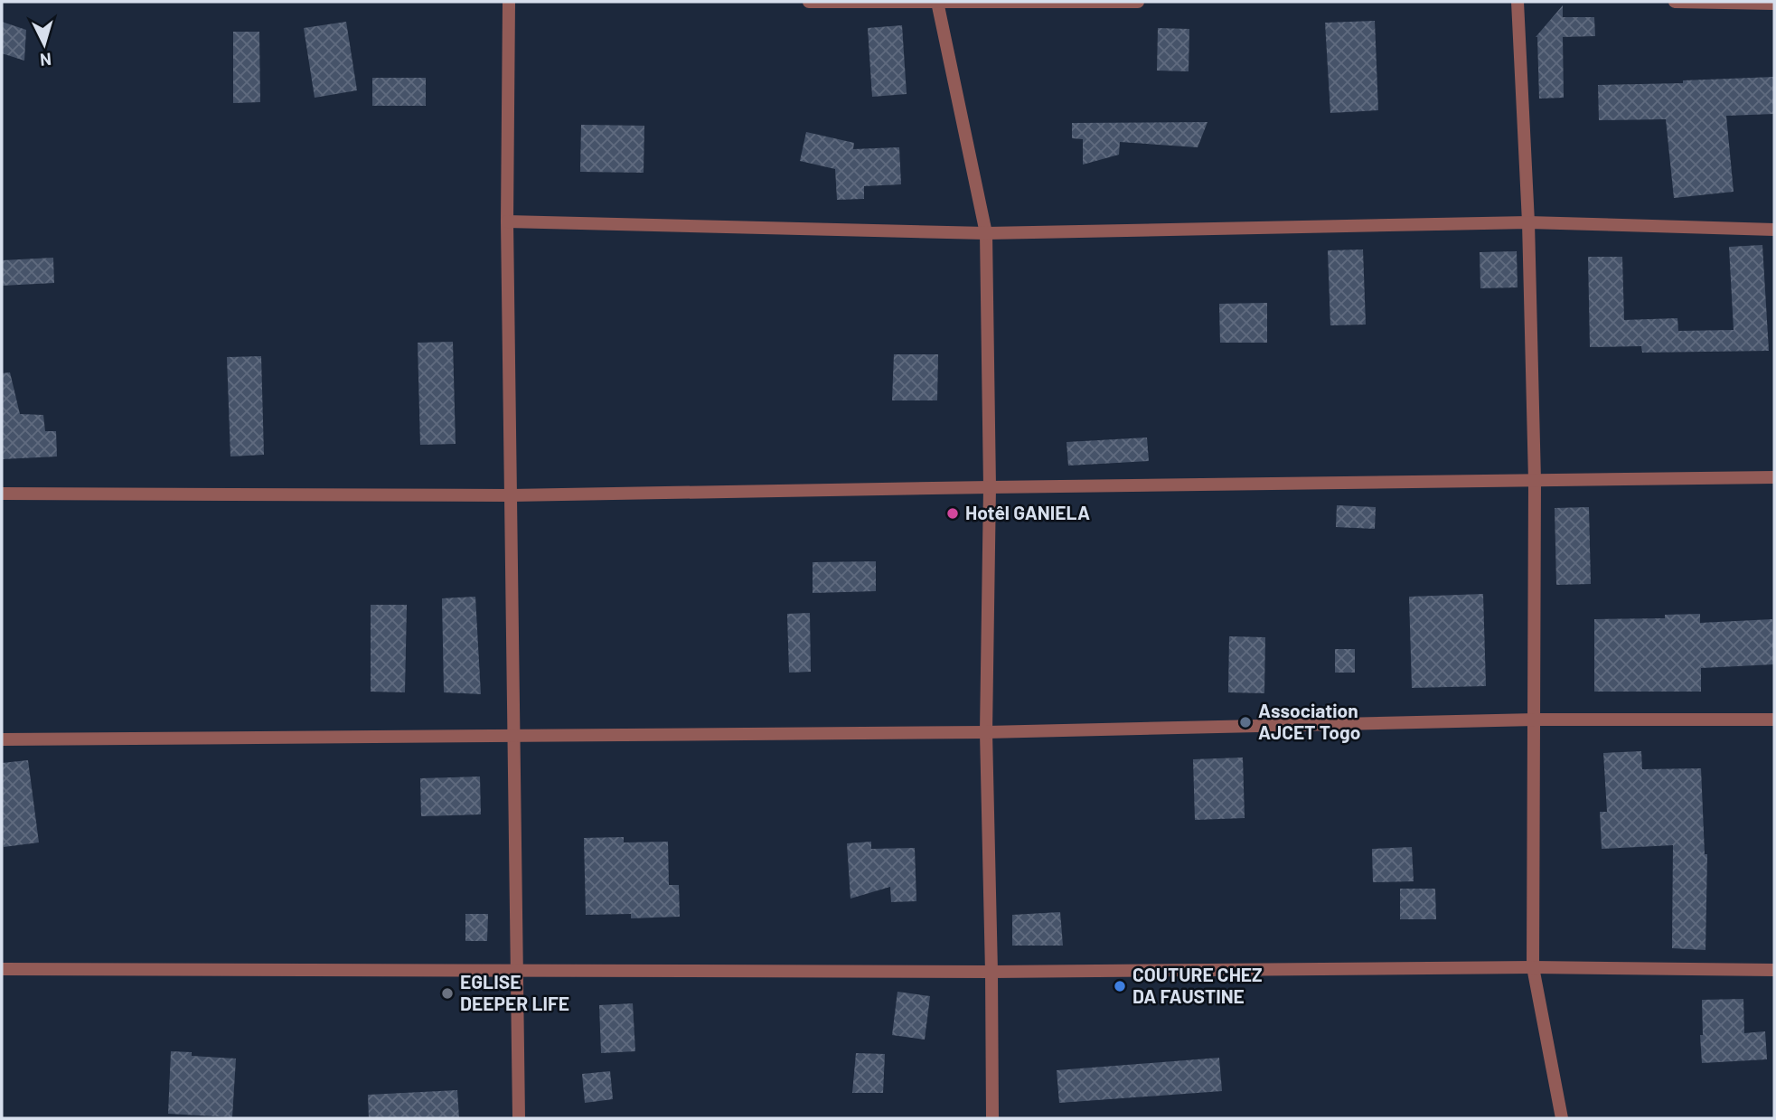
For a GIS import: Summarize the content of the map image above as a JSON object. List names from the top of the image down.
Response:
{
  "places": [
    "Hotêl GANIELA",
    "Association AJCET Togo",
    "COUTURE CHEZ DA FAUSTINE",
    "EGLISE DEEPER LIFE"
  ],
  "north": "bottom"
}
